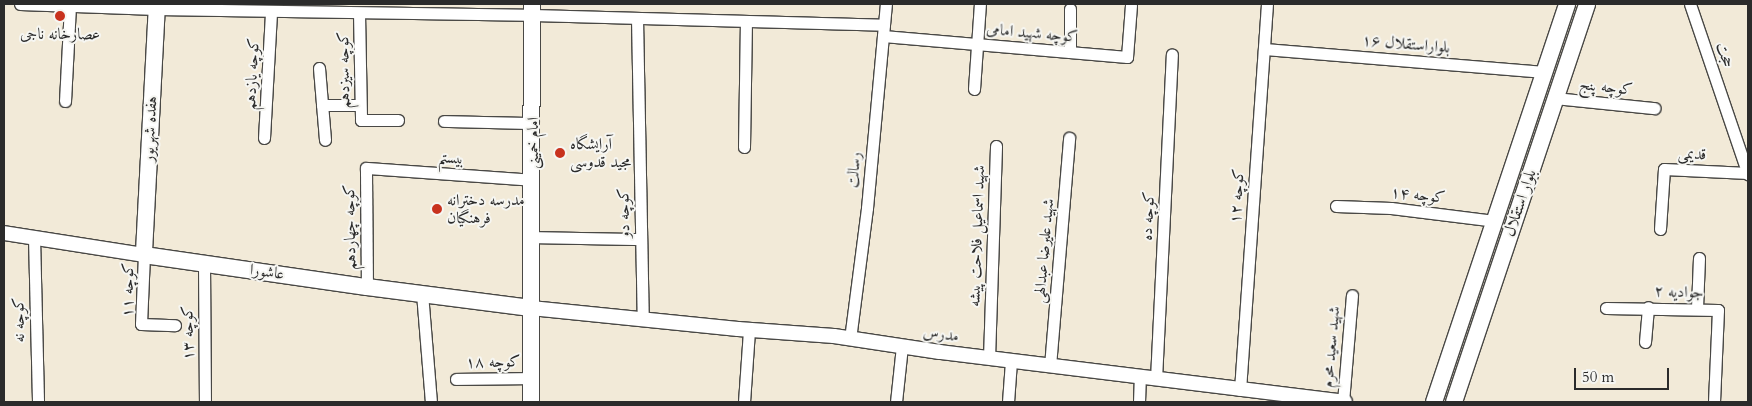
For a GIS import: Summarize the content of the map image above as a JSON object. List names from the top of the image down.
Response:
{
  "streets": {
    "main road": [
      "هفده شهریور",
      "امام خمینی",
      "بلوار استقلال",
      "عاشورا"
    ],
    "street": [
      "کوچه شهید امامی",
      "بلواراستقلال ۱۶",
      "حجت",
      "کوچه سیزدهم",
      "کوچه یازدهم",
      "کوچه پنج",
      "قدیمی",
      "بیستم",
      "رسالت",
      "کوچه ۱۴",
      "کوچه ۱۲",
      "کوچه دو",
      "کوچه ده",
      "کوچه چهاردهم",
      "شهید اسماعیل فلاحت پیشه",
      "شهید علیرضا عبدالهی",
      "کوچه ۱۱",
      "جوادیه ۲",
      "کوچه نه",
      "کوچه ۱۳",
      "مدرس",
      "شهید سعید محرم",
      "کوچه ۱۸"
    ]
  },
  "crossings": [
    ["کوچه شهید امامی", "کوچه سیزدهم"],
    ["کوچه شهید امامی", "کوچه یازدهم"],
    ["کوچه شهید امامی", "هفده شهریور"],
    ["کوچه شهید امامی", "امام خمینی"],
    ["کوچه شهید امامی", "رسالت"],
    ["کوچه شهید امامی", "کوچه دو"],
    ["بلواراستقلال ۱۶", "کوچه ۱۲"],
    ["بلواراستقلال ۱۶", "بلوار استقلال"],
    ["حجت", "قدیمی"],
    ["کوچه پنج", "بلوار استقلال"],
    ["هفده شهریور", "عاشورا"],
    ["هفده شهریور", "کوچه ۱۱"],
    ["امام خمینی", "بیستم"],
    ["امام خمینی", "عاشورا"],
    ["امام خمینی", "مدرس"],
    ["امام خمینی", "کوچه ۱۸"],
    ["بیستم", "کوچه چهاردهم"],
    ["رسالت", "مدرس"],
    ["کوچه ۱۴", "بلوار استقلال"],
    ["کوچه ۱۲", "مدرس"],
    ["کوچه دو", "مدرس"],
    ["کوچه ده", "مدرس"],
    ["کوچه چهاردهم", "عاشورا"],
    ["شهید اسماعیل فلاحت پیشه", "مدرس"],
    ["شهید علیرضا عبدالهی", "مدرس"],
    ["عاشورا", "کوچه ۱۱"],
    ["عاشورا", "کوچه نه"],
    ["عاشورا", "کوچه ۱۳"],
    ["عاشورا", "مدرس"],
    ["مدرس", "شهید سعید محرم"]
  ],
  "places": ["عصارخانه ناجی", "آرایشگاه مجید قدوسی", "مدرسه دخترانه فرهنگیان"],
  "scale_bar": "50 m"
}
